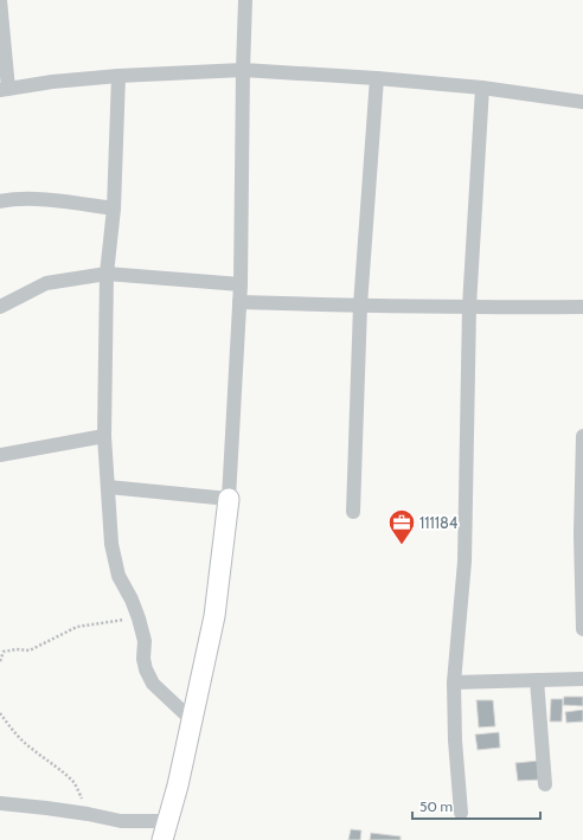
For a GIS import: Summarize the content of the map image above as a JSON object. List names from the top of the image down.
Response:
{
  "places": {
    "office": ["111184"]
  },
  "scale_bar": "50 m"
}
